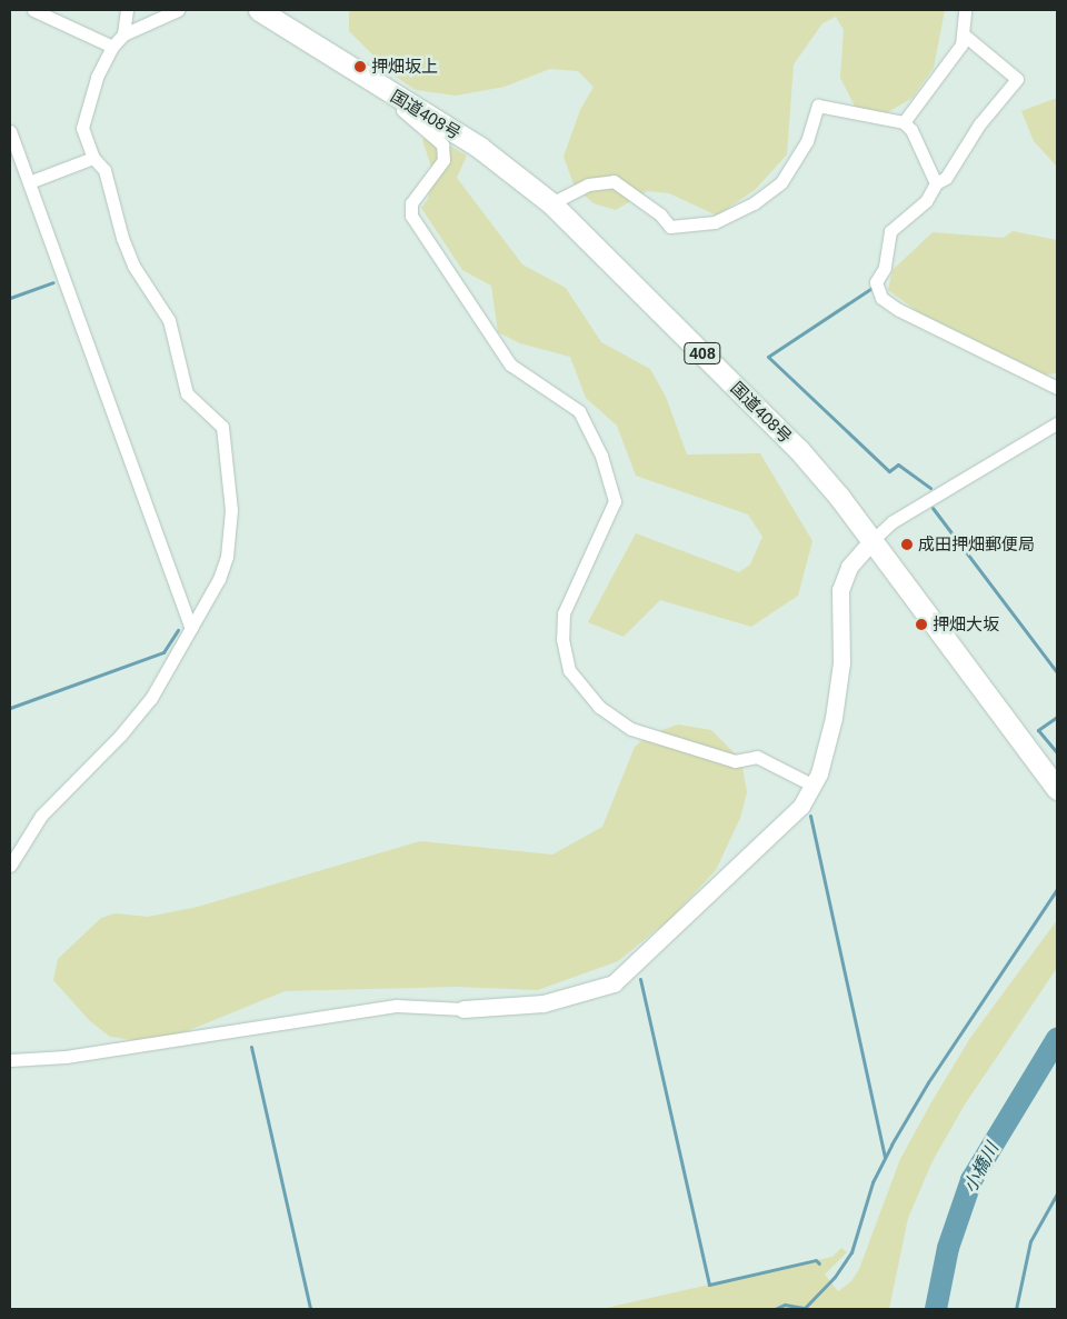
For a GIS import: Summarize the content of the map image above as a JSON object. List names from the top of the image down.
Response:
{
  "streets": {
    "highway": ["国道408号", "408"]
  },
  "water": ["小橋川"],
  "places": ["押畑坂上", "成田押畑郵便局", "押畑大坂"]
}
